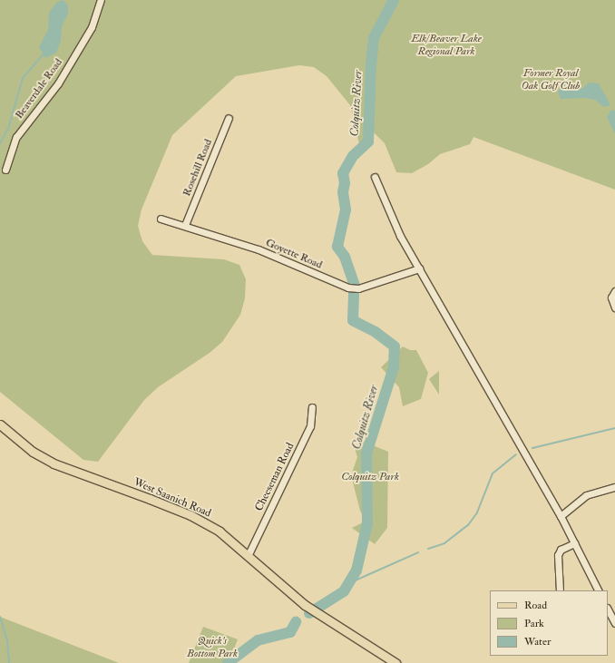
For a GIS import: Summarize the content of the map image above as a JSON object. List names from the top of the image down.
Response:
{
  "streets": {
    "main road": ["West Saanich Road"],
    "street": [
      "Beaverdale Road",
      "Rosehill Road",
      "Goyette Road",
      "Cheeseman Road"
    ]
  },
  "crossings": [
    ["Rosehill Road", "Goyette Road"],
    ["Cheeseman Road", "West Saanich Road"]
  ],
  "water": ["Colquitz River"],
  "parks": [
    "Elk/Beaver Lake Regional Park",
    "Former Royal Oak Golf Club",
    "Colquitz Park",
    "Quick's Bottom Park"
  ],
  "legend": ["Road", "Park", "Water"]
}
